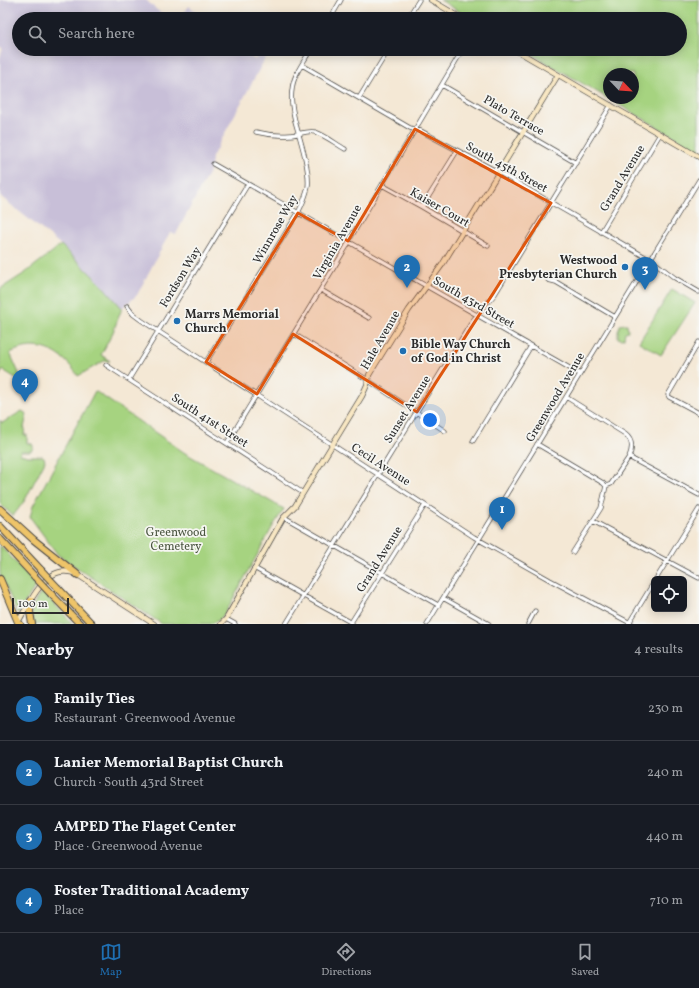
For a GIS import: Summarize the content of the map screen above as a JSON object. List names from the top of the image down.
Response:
{
  "streets": {
    "street": [
      "Plato Terrace",
      "South 45th Street",
      "Grand Avenue",
      "Kaiser Court",
      "Winnrose Way",
      "Virginia Avenue",
      "Fordson Way",
      "South 43rd Street",
      "Hale Avenue",
      "Greenwood Avenue",
      "Sunset Avenue",
      "South 41st Street",
      "Cecil Avenue"
    ]
  },
  "crossings": [
    ["Plato Terrace", "Virginia Avenue"],
    ["Plato Terrace", "Hale Avenue"],
    ["Plato Terrace", "Sunset Avenue"],
    ["South 45th Street", "Grand Avenue"],
    ["South 45th Street", "Winnrose Way"],
    ["South 45th Street", "Virginia Avenue"],
    ["South 45th Street", "Hale Avenue"],
    ["South 45th Street", "Greenwood Avenue"],
    ["South 45th Street", "Sunset Avenue"],
    ["Grand Avenue", "Cecil Avenue"],
    ["Kaiser Court", "Virginia Avenue"],
    ["Kaiser Court", "Hale Avenue"],
    ["Winnrose Way", "South 43rd Street"],
    ["Winnrose Way", "Cecil Avenue"],
    ["Virginia Avenue", "South 43rd Street"],
    ["Virginia Avenue", "South 41st Street"],
    ["Virginia Avenue", "Cecil Avenue"],
    ["Fordson Way", "South 43rd Street"],
    ["Fordson Way", "South 41st Street"],
    ["Fordson Way", "Cecil Avenue"],
    ["South 43rd Street", "Hale Avenue"],
    ["South 43rd Street", "Greenwood Avenue"],
    ["South 43rd Street", "Sunset Avenue"],
    ["Hale Avenue", "South 41st Street"],
    ["Hale Avenue", "Cecil Avenue"],
    ["Greenwood Avenue", "Cecil Avenue"],
    ["Sunset Avenue", "Cecil Avenue"]
  ],
  "parks": ["Greenwood Cemetery"],
  "places": ["Westwood Presbyterian Church", "Marrs Memorial Church", "Bible Way Church of God in Christ"],
  "scale_bar": "100 m",
  "north": "bottom right",
  "page": {
    "search": "Search here",
    "pins": [
      "2",
      "3",
      "4",
      "1"
    ],
    "scale": "100 m",
    "heading": ["Nearby", "4 results"],
    "list": [
      {
        "mark": "1",
        "name": "Family Ties",
        "note": "Restaurant · Greenwood Avenue",
        "value": "230 m"
      },
      {
        "mark": "2",
        "name": "Lanier Memorial Baptist Church",
        "note": "Church · South 43rd Street",
        "value": "240 m"
      },
      {
        "mark": "3",
        "name": "AMPED The Flaget Center",
        "note": "Place · Greenwood Avenue",
        "value": "440 m"
      },
      {
        "mark": "4",
        "name": "Foster Traditional Academy",
        "note": "Place",
        "value": "710 m"
      }
    ],
    "nav": ["Map", "Directions", "Saved"]
  }
}
